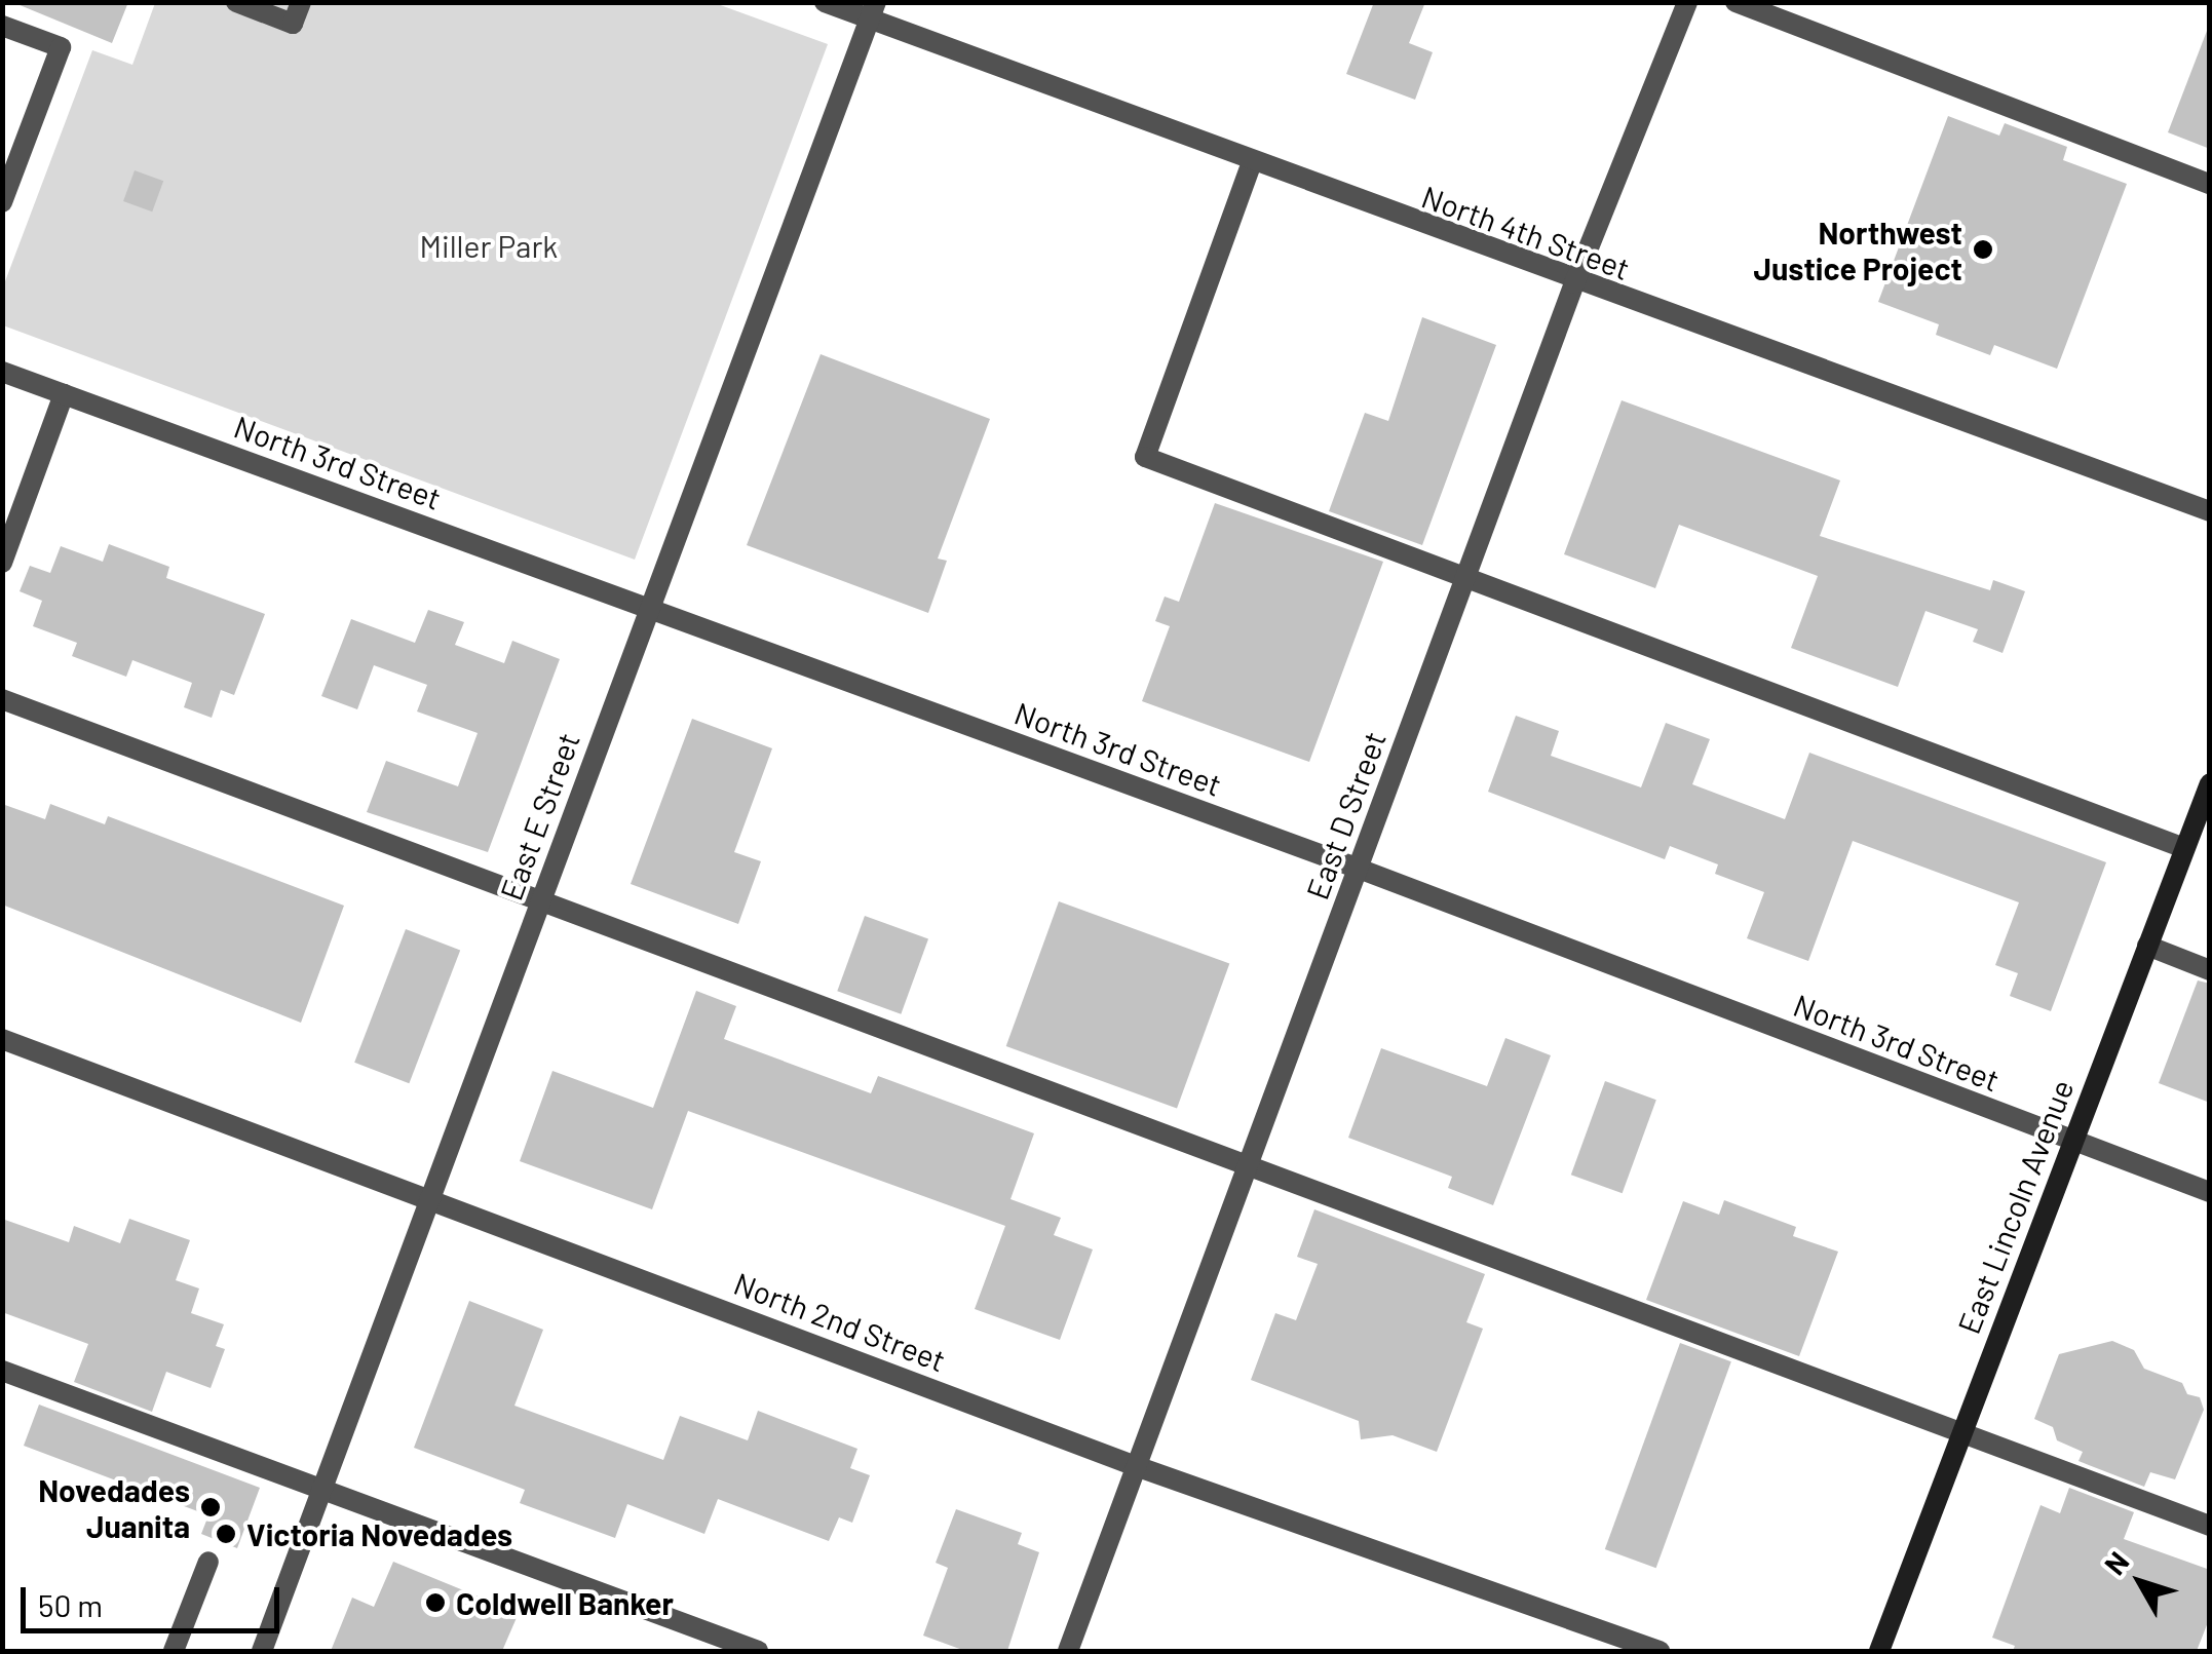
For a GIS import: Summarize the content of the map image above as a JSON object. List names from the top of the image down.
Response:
{
  "streets": {
    "street": [
      "North 4th Street",
      "North 3rd Street",
      "East D Street",
      "East E Street",
      "East Lincoln Avenue",
      "North 2nd Street"
    ]
  },
  "crossings": [
    ["North 4th Street", "East D Street"],
    ["North 4th Street", "East E Street"],
    ["North 3rd Street", "East D Street"],
    ["North 3rd Street", "East E Street"],
    ["North 3rd Street", "East Lincoln Avenue"],
    ["East D Street", "North 2nd Street"],
    ["East E Street", "North 2nd Street"]
  ],
  "parks": ["Miller Park"],
  "places": [
    "Northwest Justice Project",
    "Novedades Juanita",
    "Victoria Novedades",
    "Coldwell Banker"
  ],
  "scale_bar": "50 m",
  "north": "top left"
}
